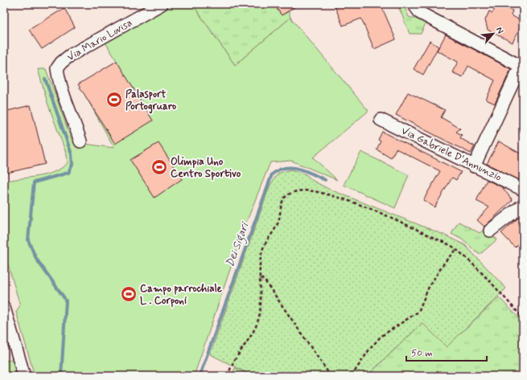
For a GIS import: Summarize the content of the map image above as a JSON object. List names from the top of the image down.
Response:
{
  "streets": {
    "street": ["Via Mario Lovisa", "Via Gabriele D'Annunzio"]
  },
  "water": ["Dei Sigari"],
  "places": {
    "sports": ["Palasport Portogruaro", "Olimpia Uno Centro Sportivo", "Campo parrochiale L . Corponi"]
  },
  "scale_bar": "50 m",
  "north": "top right"
}
